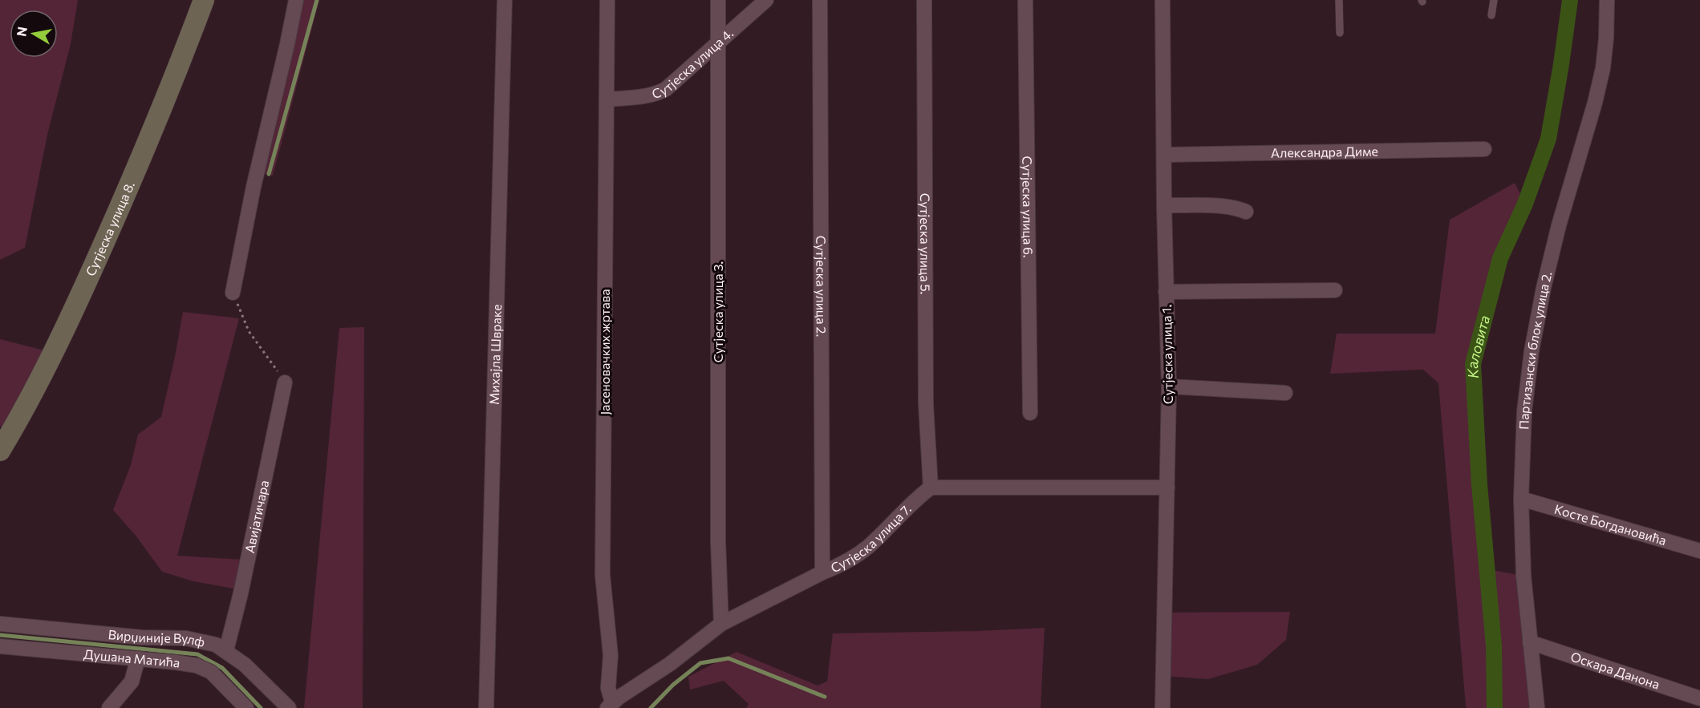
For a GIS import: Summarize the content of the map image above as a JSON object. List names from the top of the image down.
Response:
{
  "streets": {
    "street": [
      "Сутјеска улица 4.",
      "Александра Диме",
      "Сутјеска улица 6.",
      "Сутјеска улица 8.",
      "Сутјеска улица 5.",
      "Сутјеска улица 2.",
      "Сутјеска улица 3.",
      "Партизански блок улица 2.",
      "Јасеновачких жртава",
      "Михајла Швраке",
      "Сутјеска улица 1.",
      "Авијатичара",
      "Косте Богдановића",
      "Сутјеска улица 7.",
      "Вирџиније Вулф",
      "Душана Матића",
      "Оскара Данона"
    ]
  },
  "crossings": [
    ["Сутјеска улица 4.", "Сутјеска улица 3."],
    ["Сутјеска улица 4.", "Јасеновачких жртава"],
    ["Александра Диме", "Сутјеска улица 1."],
    ["Сутјеска улица 5.", "Сутјеска улица 7."],
    ["Сутјеска улица 2.", "Сутјеска улица 7."],
    ["Сутјеска улица 3.", "Сутјеска улица 7."],
    ["Партизански блок улица 2.", "Косте Богдановића"],
    ["Партизански блок улица 2.", "Оскара Данона"],
    ["Јасеновачких жртава", "Сутјеска улица 7."],
    ["Авијатичара", "Вирџиније Вулф"]
  ],
  "water": ["Каловита"],
  "north": "left"
}
